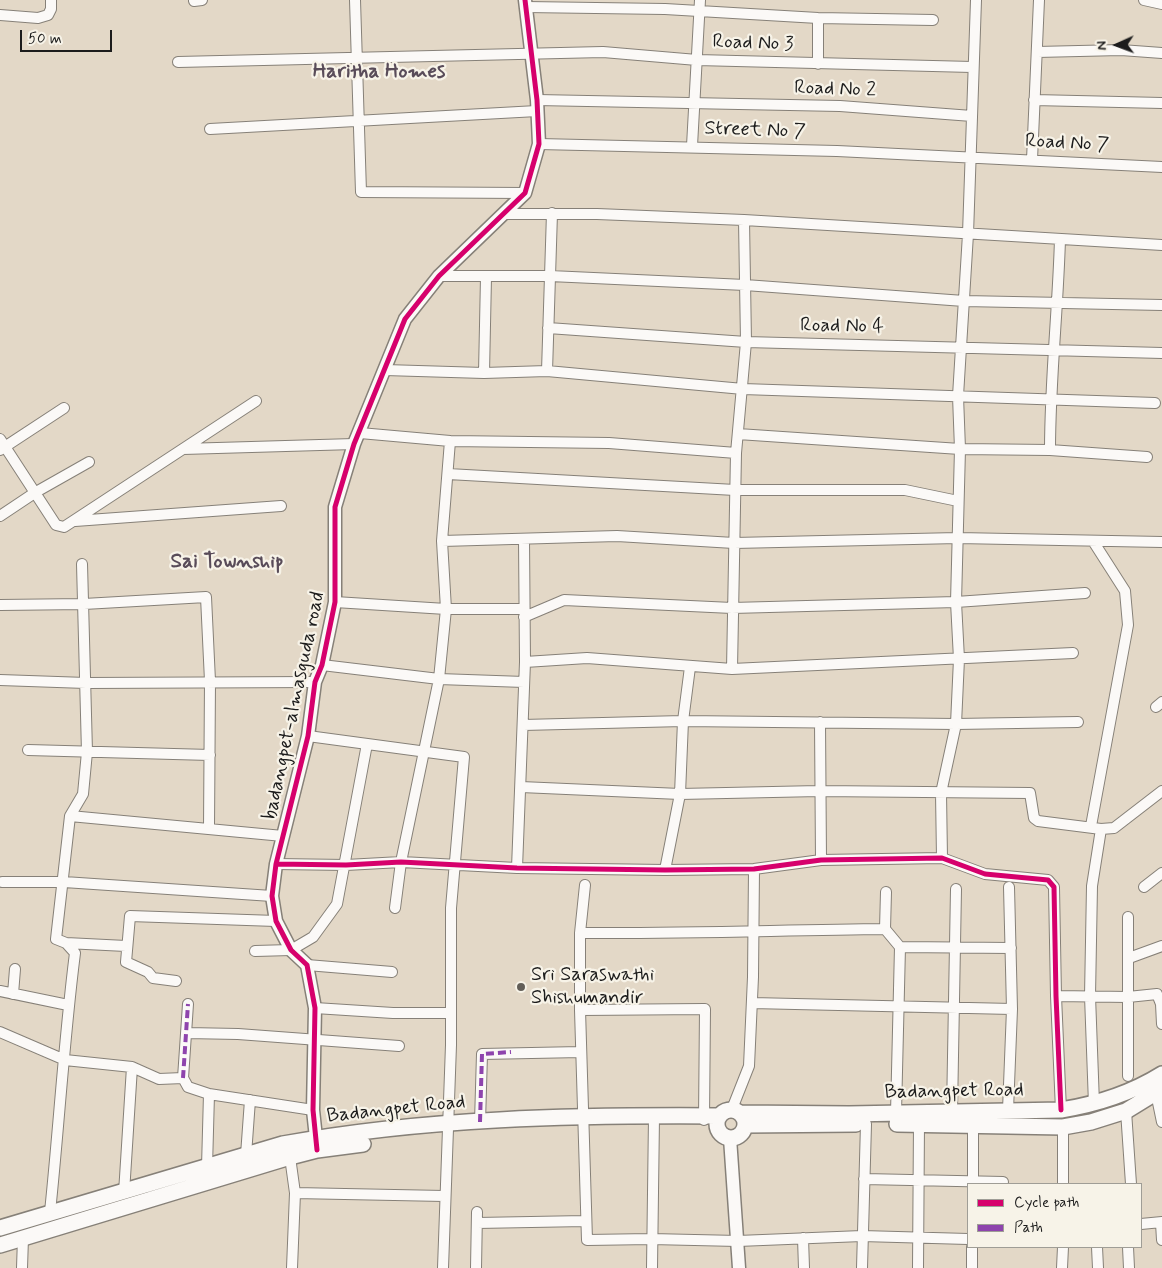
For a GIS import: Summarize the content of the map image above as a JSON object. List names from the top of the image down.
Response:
{
  "streets": {
    "main road": ["Badangpet Road"],
    "street": [
      "Road No 3",
      "Road No 2",
      "Street No 7",
      "Road No 7",
      "Road No 4",
      "badangpet-almasguda road"
    ]
  },
  "crossings": [
    ["Street No 7", "Road No 7"]
  ],
  "districts": ["Haritha Homes", "Sai Township"],
  "places": ["Sri Saraswathi Shishumandir"],
  "legend": ["Cycle path", "Path"],
  "scale_bar": "50 m",
  "north": "left"
}
